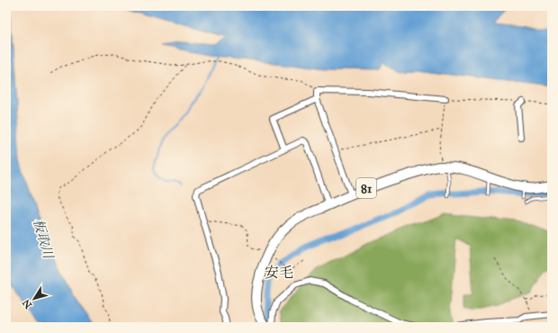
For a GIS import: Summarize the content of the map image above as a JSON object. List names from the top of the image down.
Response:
{
  "streets": {
    "main road": ["81"]
  },
  "districts": ["安毛"],
  "water": ["板取川"],
  "north": "bottom left"
}
